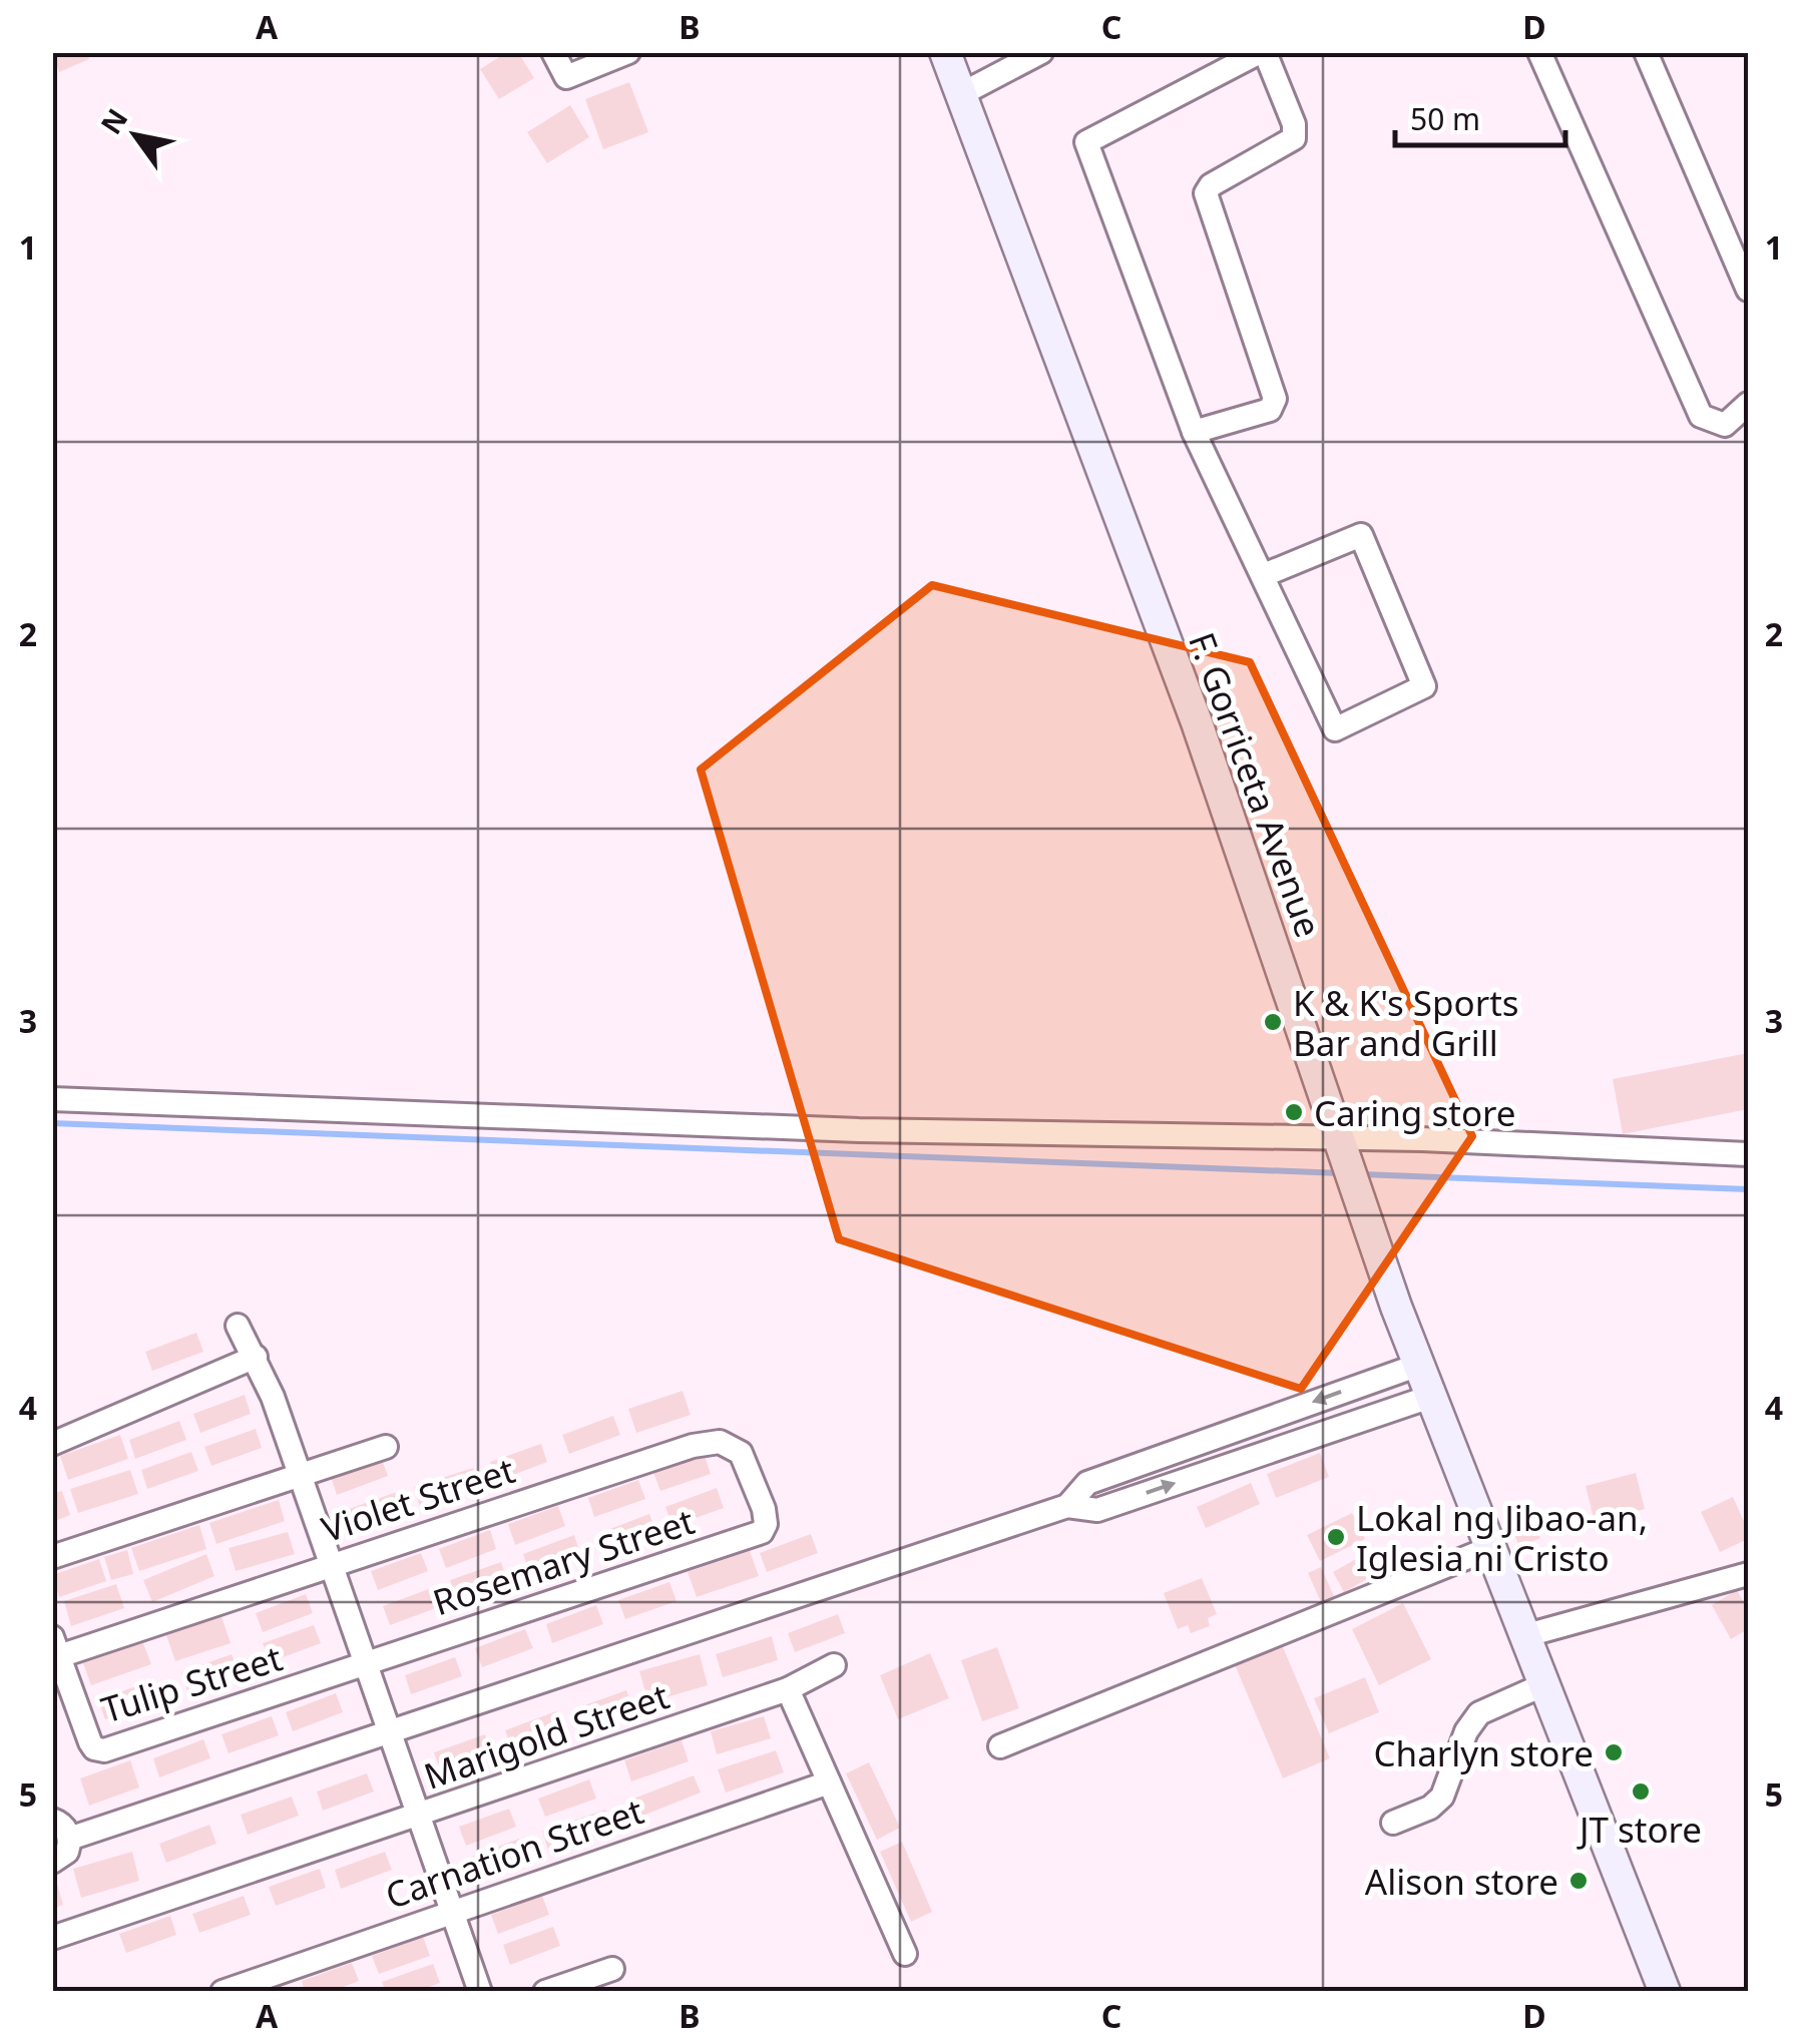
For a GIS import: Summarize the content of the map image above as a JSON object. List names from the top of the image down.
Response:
{
  "streets": {
    "main road": ["F. Gorriceta Avenue"],
    "street": [
      "Violet Street",
      "Rosemary Street",
      "Tulip Street",
      "Marigold Street",
      "Carnation Street"
    ]
  },
  "crossings": [
    ["Violet Street", "Rosemary Street"],
    ["Violet Street", "Tulip Street"],
    ["Rosemary Street", "Tulip Street"]
  ],
  "places": [
    "K & K's Sports Bar and Grill",
    "Caring store",
    "Lokal ng Jibao-an, Iglesia ni Cristo",
    "Charlyn store",
    "JT store",
    "Alison store"
  ],
  "scale_bar": "50 m",
  "north": "top left",
  "grid": {
    "columns": [
      "A",
      "B",
      "C",
      "D"
    ],
    "rows": [
      "1",
      "2",
      "3",
      "4",
      "5"
    ]
  }
}
